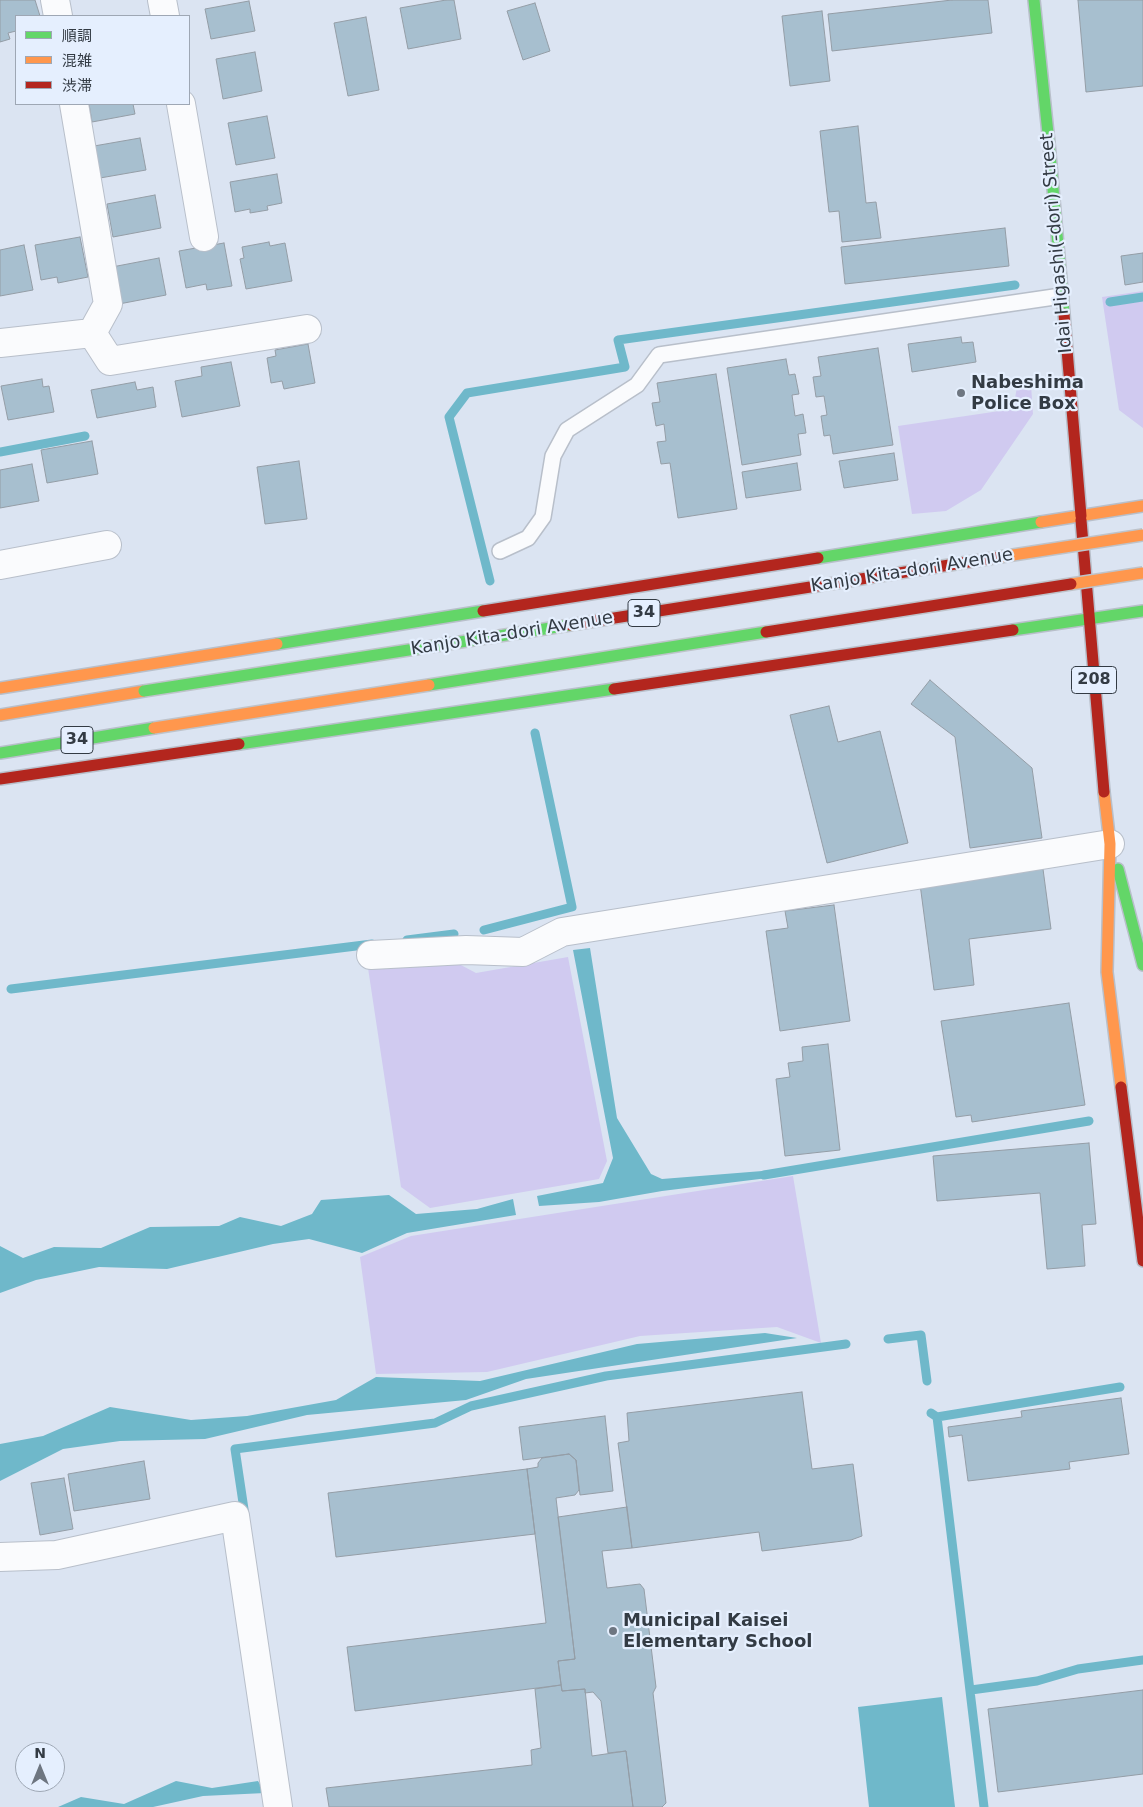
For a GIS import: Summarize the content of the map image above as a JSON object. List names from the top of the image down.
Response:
{
  "streets": {
    "main road": [
      "Idai Higashi(-dori) Street",
      "Kanjo Kita-dori Avenue",
      "34",
      "208"
    ]
  },
  "crossings": [
    ["Idai Higashi(-dori) Street", "208"]
  ],
  "places": ["Nabeshima Police Box", "Municipal Kaisei Elementary School"],
  "legend": ["順調", "混雑", "渋滞"],
  "north": "top"
}
